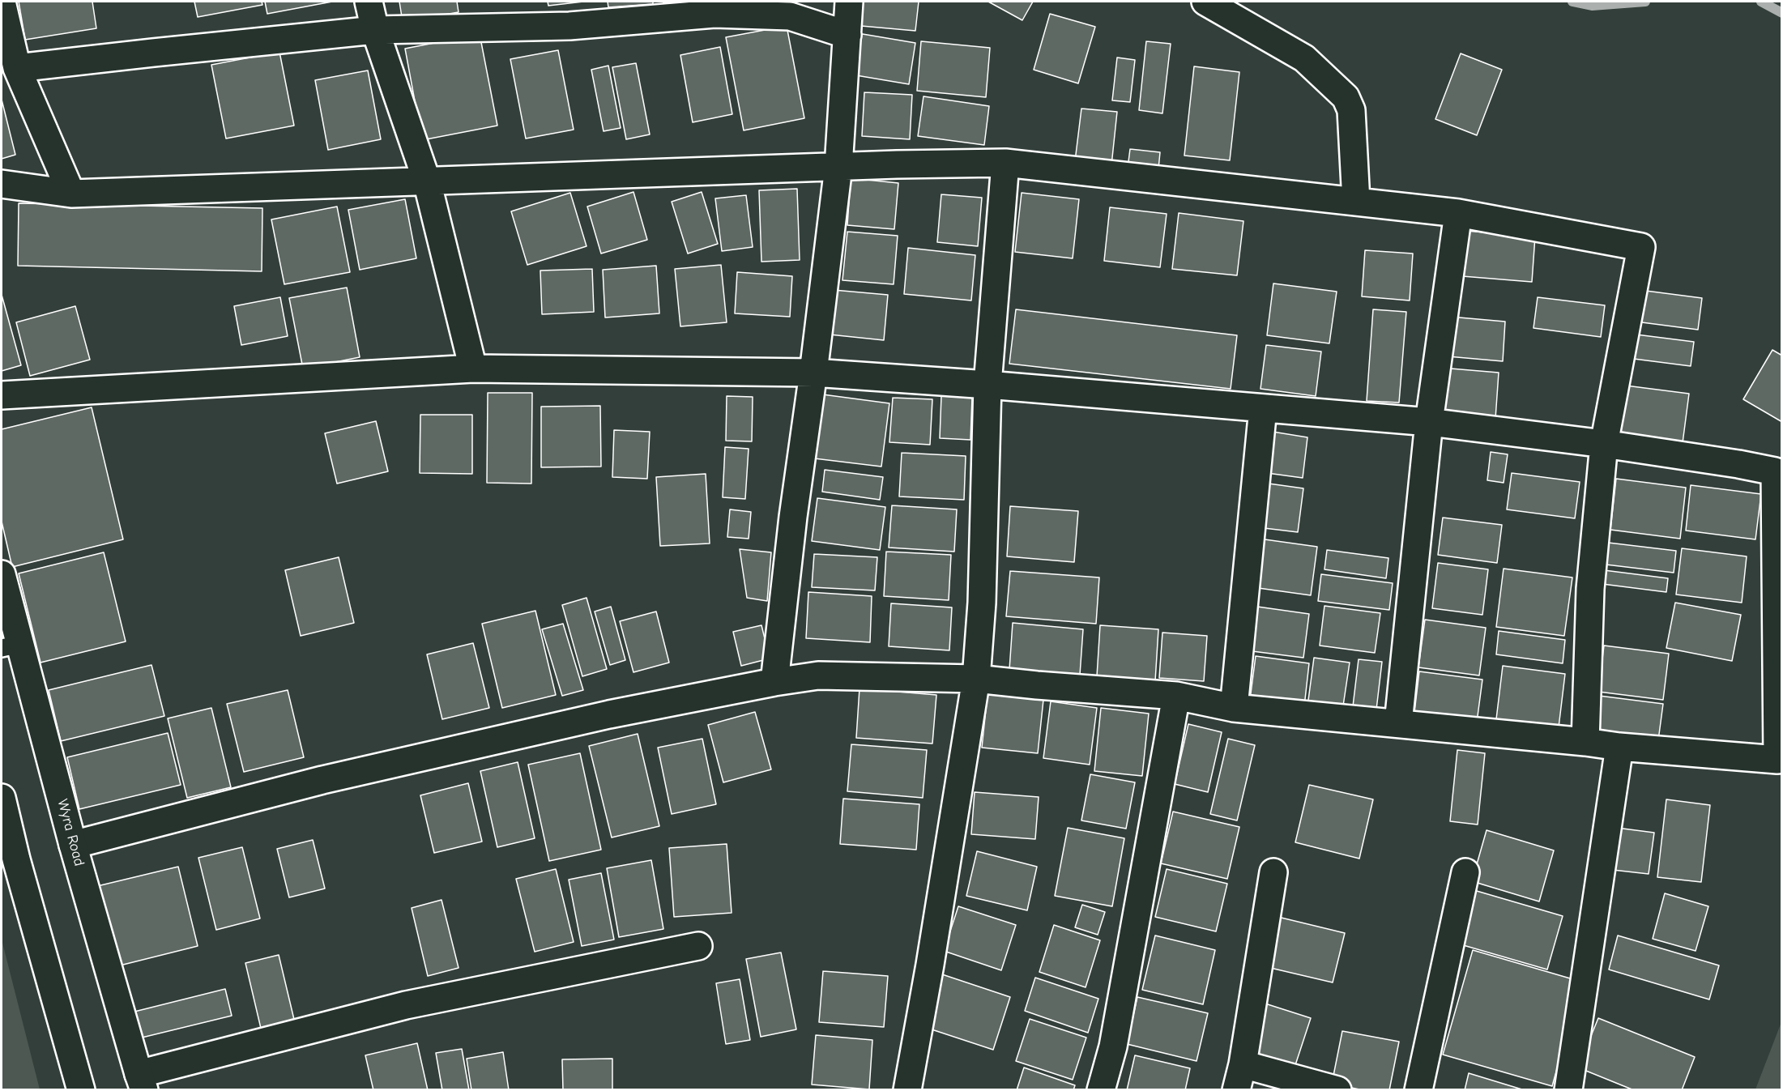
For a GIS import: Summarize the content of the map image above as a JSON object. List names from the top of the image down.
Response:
{
  "streets": {
    "street": ["Wyra Road"]
  }
}
